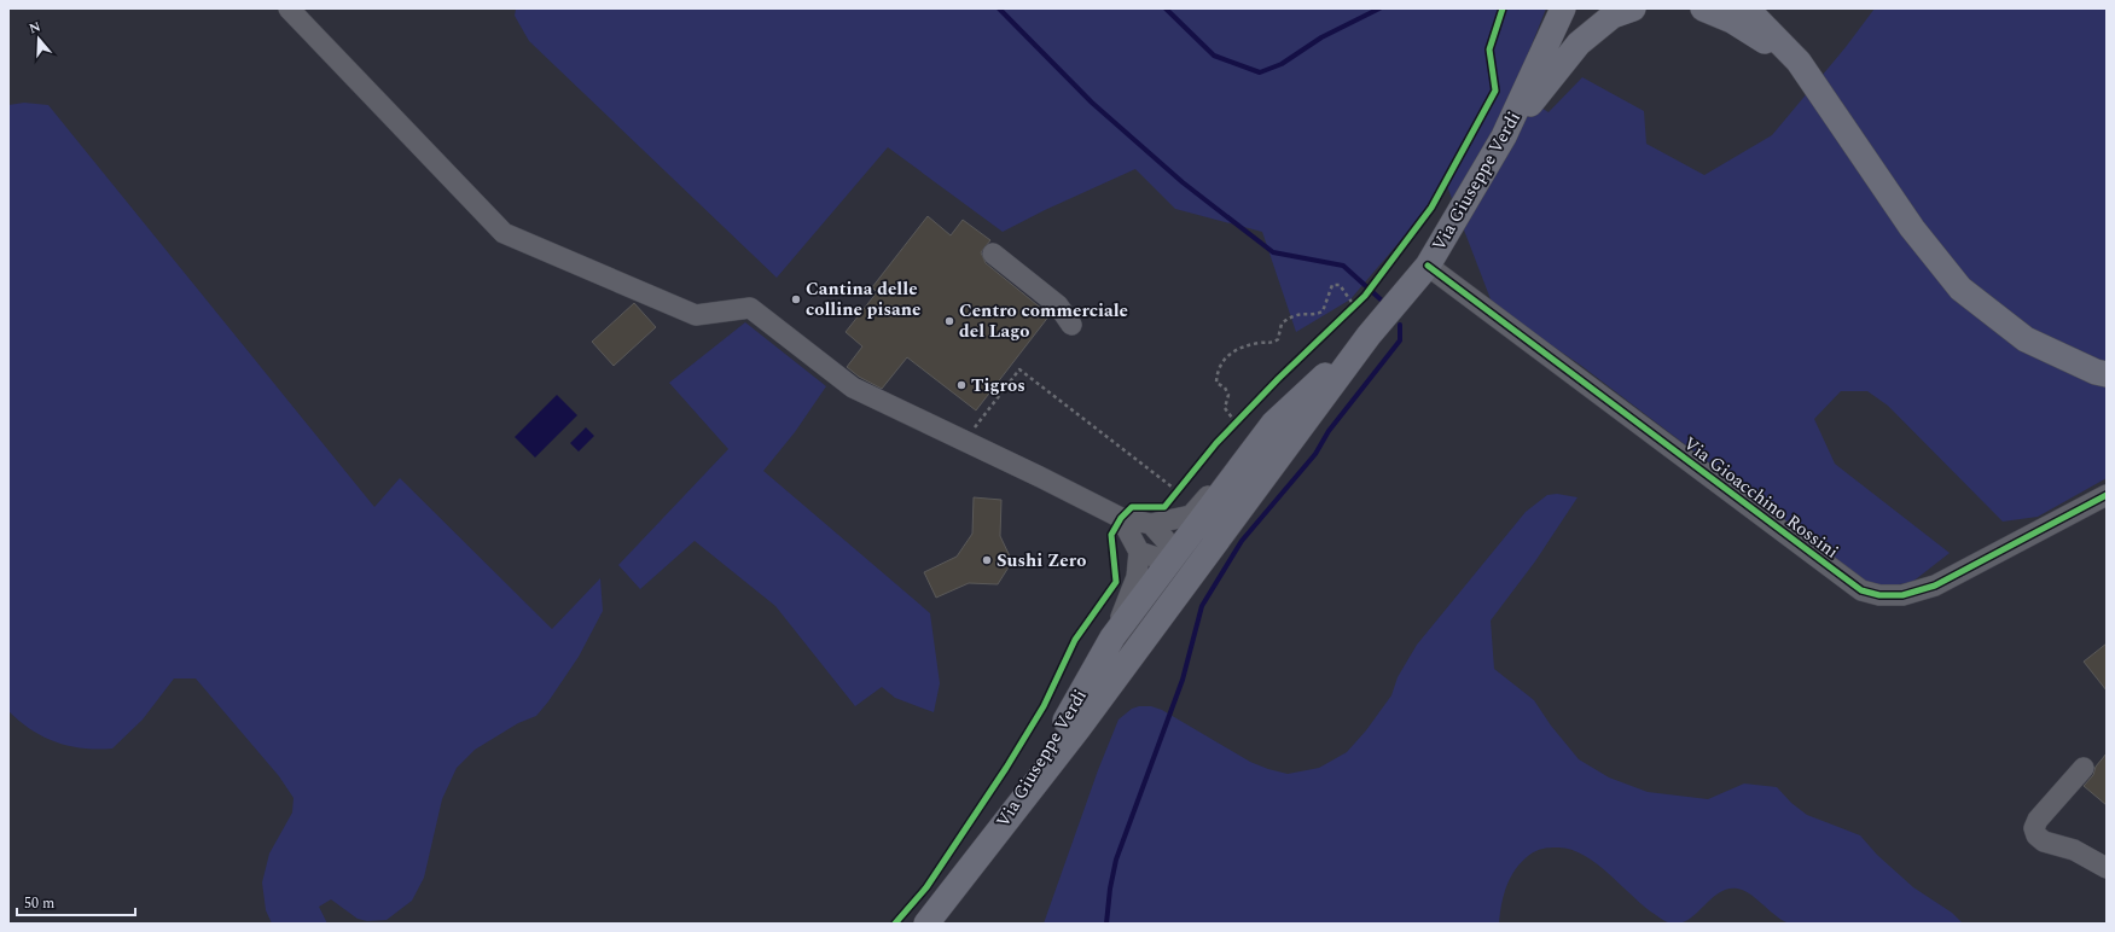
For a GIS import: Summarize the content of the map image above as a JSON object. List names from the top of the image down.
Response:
{
  "streets": {
    "main road": ["Via Giuseppe Verdi"],
    "street": ["Via Gioacchino Rossini"]
  },
  "crossings": [
    ["Via Giuseppe Verdi", "Via Gioacchino Rossini"]
  ],
  "places": [
    "Cantina delle colline pisane",
    "Centro commerciale del Lago",
    "Tigros",
    "Sushi Zero"
  ],
  "scale_bar": "50 m",
  "north": "top"
}
